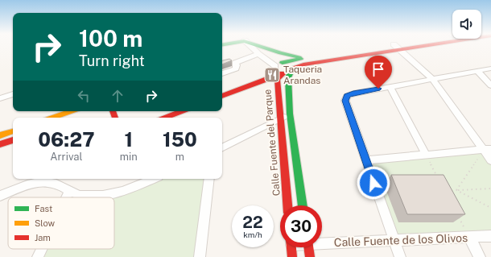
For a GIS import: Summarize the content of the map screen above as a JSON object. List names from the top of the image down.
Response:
{
  "streets": {
    "street": ["Calle Fuente del Parque", "Calle Fuente de los Olivos"]
  },
  "places": {
    "restaurant": ["Taqueria Arandas"]
  },
  "legend": ["Fast", "Slow", "Jam"],
  "page": {
    "turn": ["100 m", "Turn right"],
    "eta": [
      "06:27",
      "Arrival",
      "1",
      "min",
      "150",
      "m"
    ],
    "speed": "22 km/h",
    "limit": "30"
  }
}
